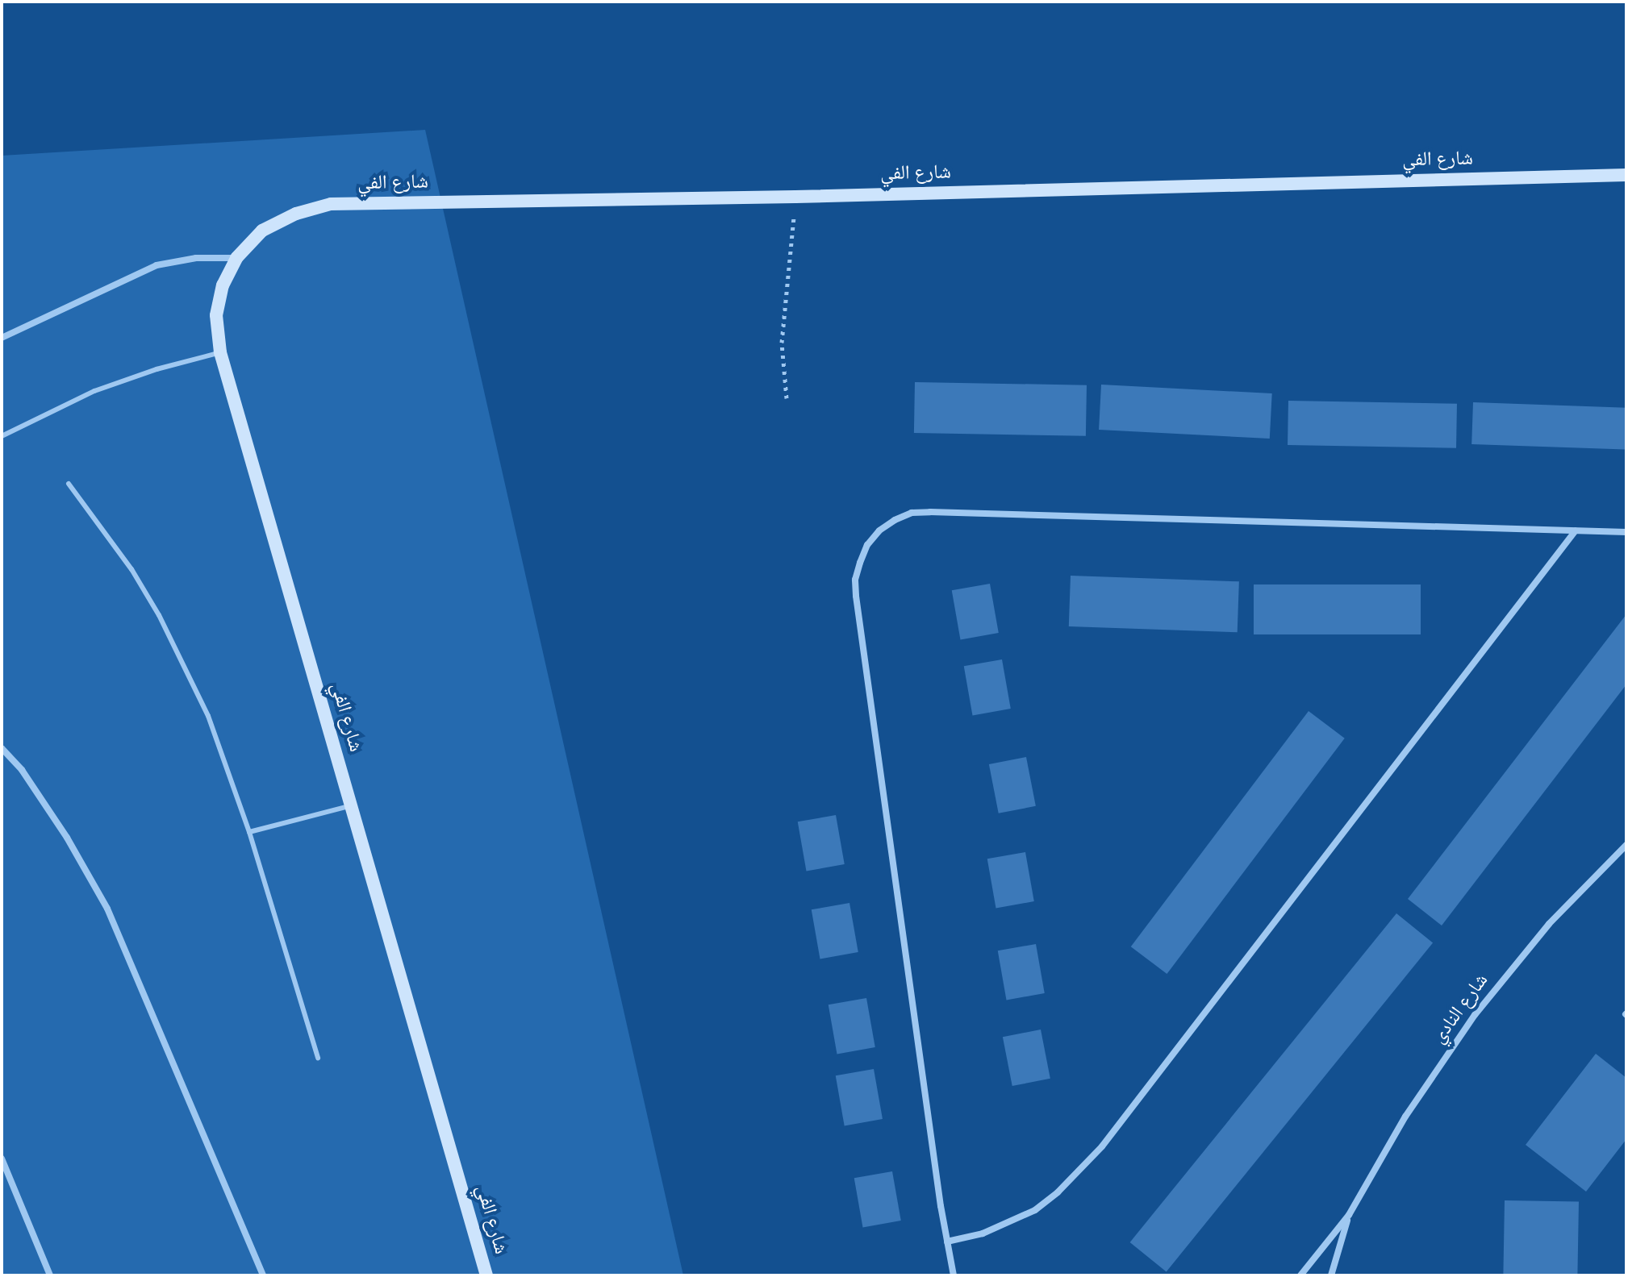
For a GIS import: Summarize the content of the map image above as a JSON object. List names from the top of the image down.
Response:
{
  "streets": {
    "street": ["شارع الفي", "شارع النادي"]
  }
}
